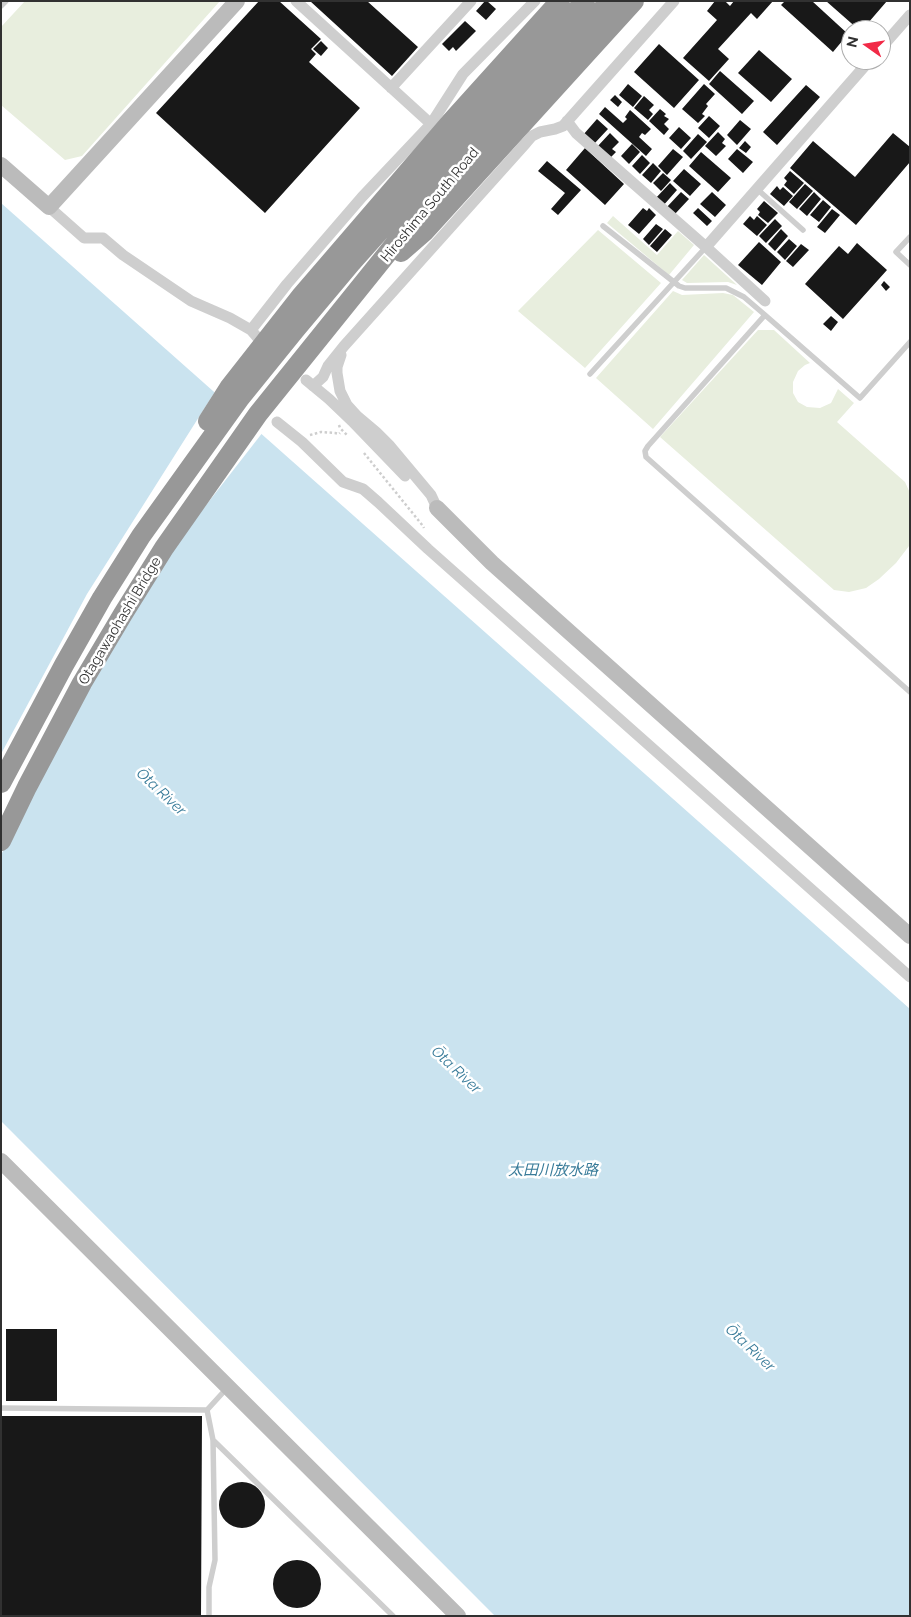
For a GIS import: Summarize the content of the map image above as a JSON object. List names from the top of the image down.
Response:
{
  "streets": {
    "highway": ["Hiroshima South Road", "Otagawaohashi Bridge"]
  },
  "crossings": [
    ["Hiroshima South Road", "Otagawaohashi Bridge"]
  ],
  "water": ["Ōta River", "太田川放水路"],
  "north": "left"
}
